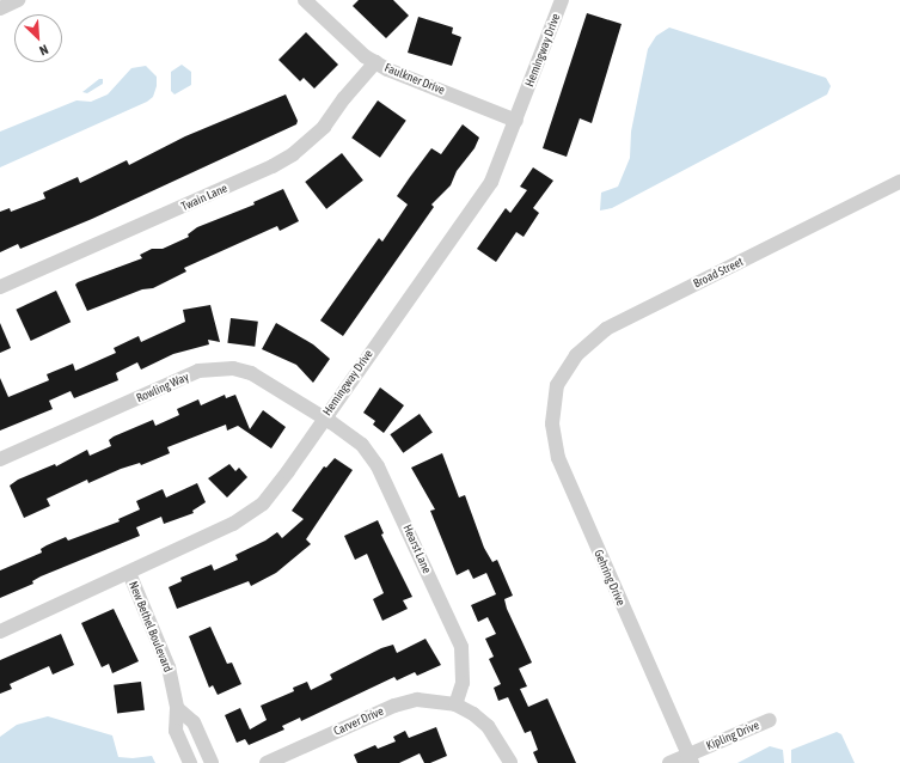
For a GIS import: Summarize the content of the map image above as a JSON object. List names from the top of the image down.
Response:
{
  "streets": {
    "street": [
      "Hemingway Drive",
      "Faulkner Drive",
      "Twain Lane",
      "Broad Street",
      "Rowling Way",
      "Hearst Lane",
      "Gehring Drive",
      "New Bethel Boulevard",
      "Carver Drive",
      "Kipling Drive"
    ]
  },
  "crossings": [
    ["Hemingway Drive", "Faulkner Drive"],
    ["Hemingway Drive", "Rowling Way"],
    ["Hemingway Drive", "Hearst Lane"],
    ["Hemingway Drive", "New Bethel Boulevard"],
    ["Faulkner Drive", "Twain Lane"],
    ["Broad Street", "Gehring Drive"],
    ["Rowling Way", "Hearst Lane"],
    ["Hearst Lane", "Carver Drive"],
    ["Gehring Drive", "Kipling Drive"]
  ],
  "north": "bottom right"
}
